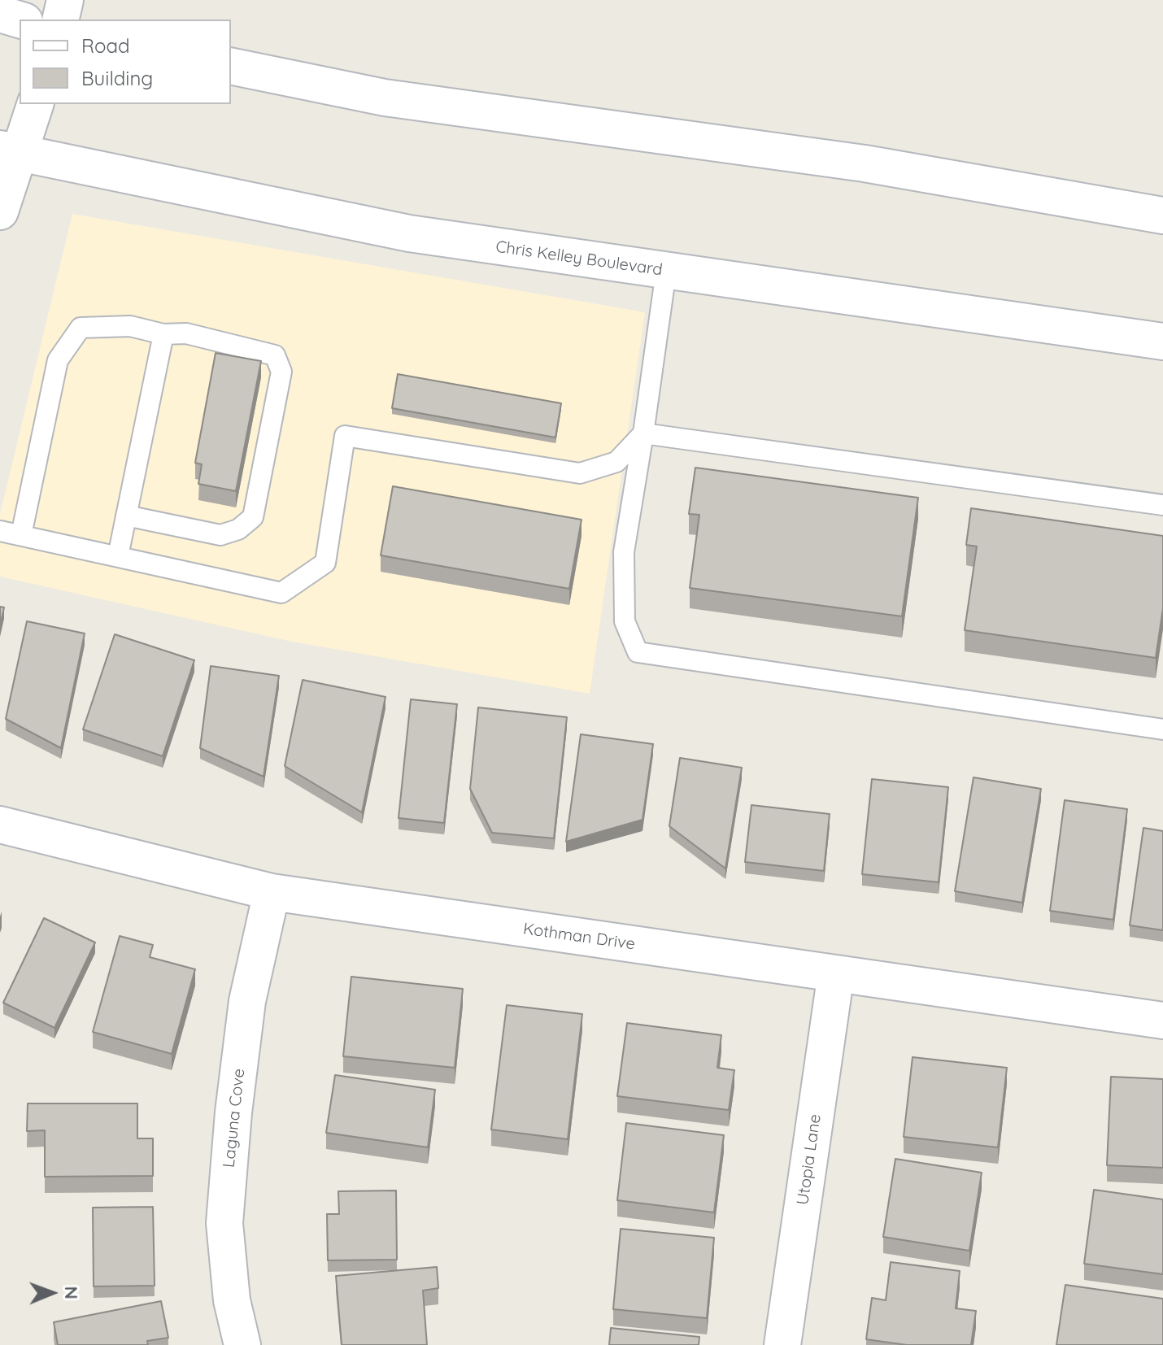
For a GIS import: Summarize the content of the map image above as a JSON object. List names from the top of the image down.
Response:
{
  "streets": {
    "street": [
      "Chris Kelley Boulevard",
      "Kothman Drive",
      "Laguna Cove",
      "Utopia Lane"
    ]
  },
  "crossings": [
    ["Kothman Drive", "Laguna Cove"],
    ["Kothman Drive", "Utopia Lane"]
  ],
  "legend": ["Road", "Building"],
  "north": "right"
}
